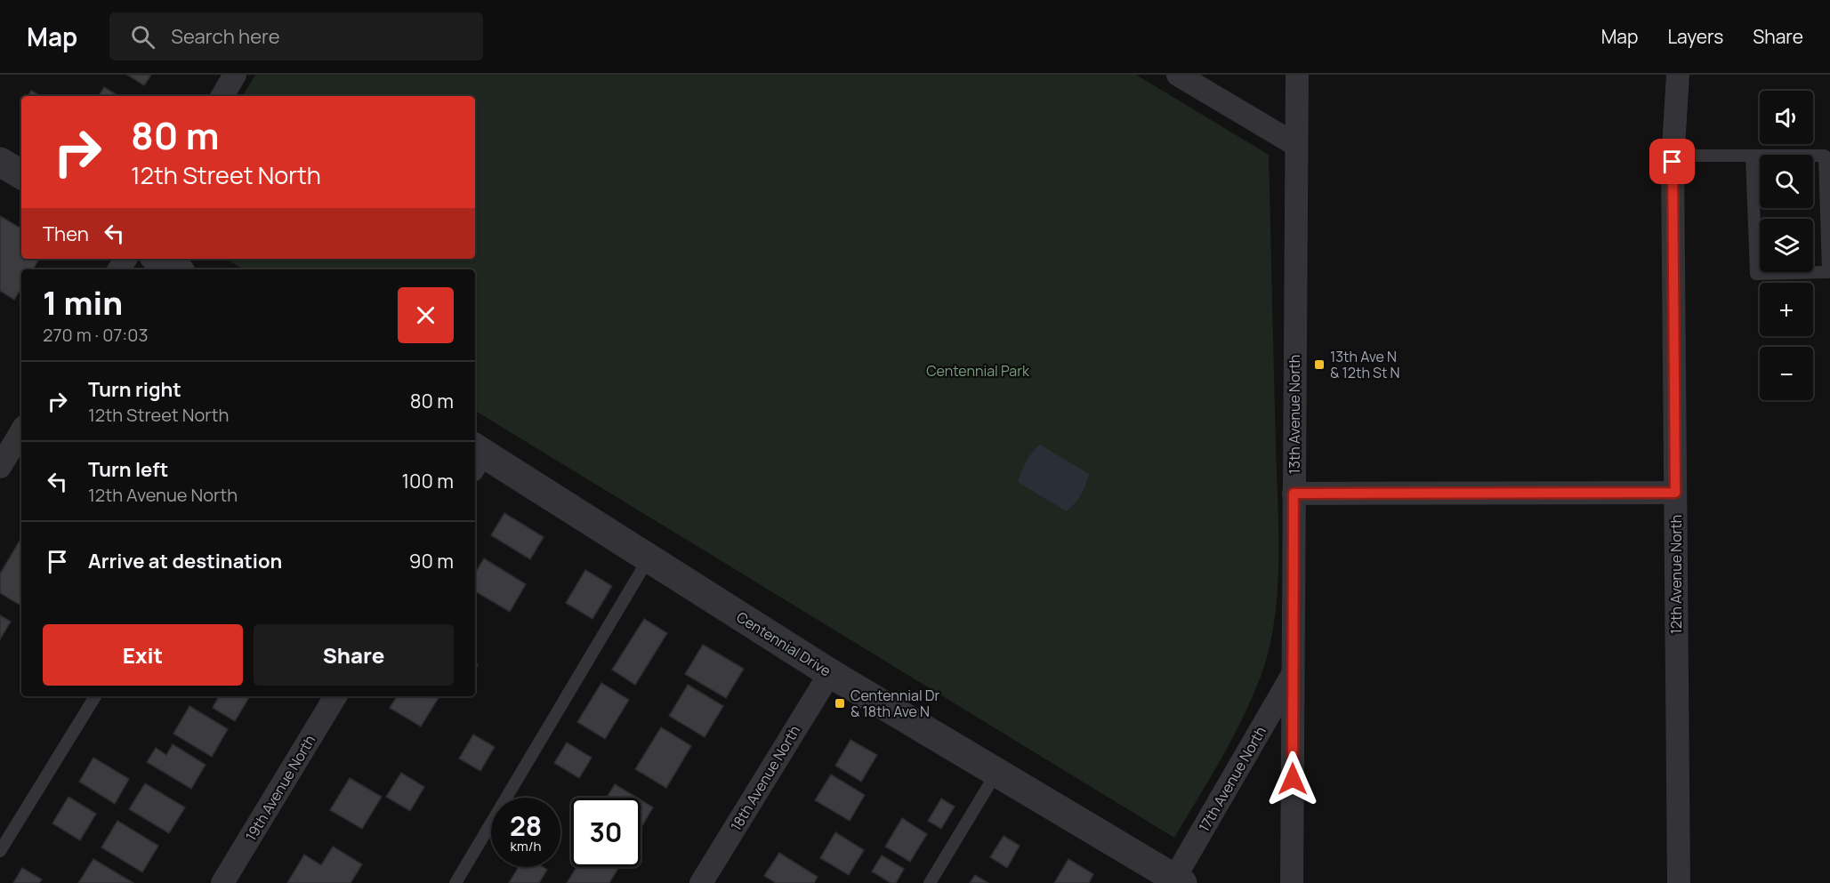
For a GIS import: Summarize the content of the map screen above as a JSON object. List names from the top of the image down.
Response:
{
  "streets": {
    "street": [
      "13th Avenue North",
      "12th Avenue North",
      "Centennial Drive",
      "18th Avenue North",
      "17th Avenue North",
      "19th Avenue North"
    ]
  },
  "crossings": [
    ["13th Avenue North", "17th Avenue North"],
    ["Centennial Drive", "18th Avenue North"],
    ["Centennial Drive", "17th Avenue North"]
  ],
  "parks": ["Centennial Park"],
  "places": {
    "transit": ["13th Ave N & 12th St N", "Centennial Dr & 18th Ave N"]
  },
  "page": {
    "header": "Map",
    "search": "Search here",
    "nav": ["Map", "Layers", "Share"],
    "map_buttons": ["+", "−"],
    "turn": ["80 m", "12th Street North"],
    "then": "Then",
    "heading": ["1 min", "270 m · 07:03"],
    "list": [
      {
        "name": "Turn right",
        "note": "12th Street North",
        "value": "80 m"
      },
      {
        "name": "Turn left",
        "note": "12th Avenue North",
        "value": "100 m"
      },
      {
        "name": "Arrive at destination",
        "value": "90 m"
      }
    ],
    "buttons": ["Exit", "Share"],
    "speed": "28 km/h",
    "limit": "30"
  }
}
